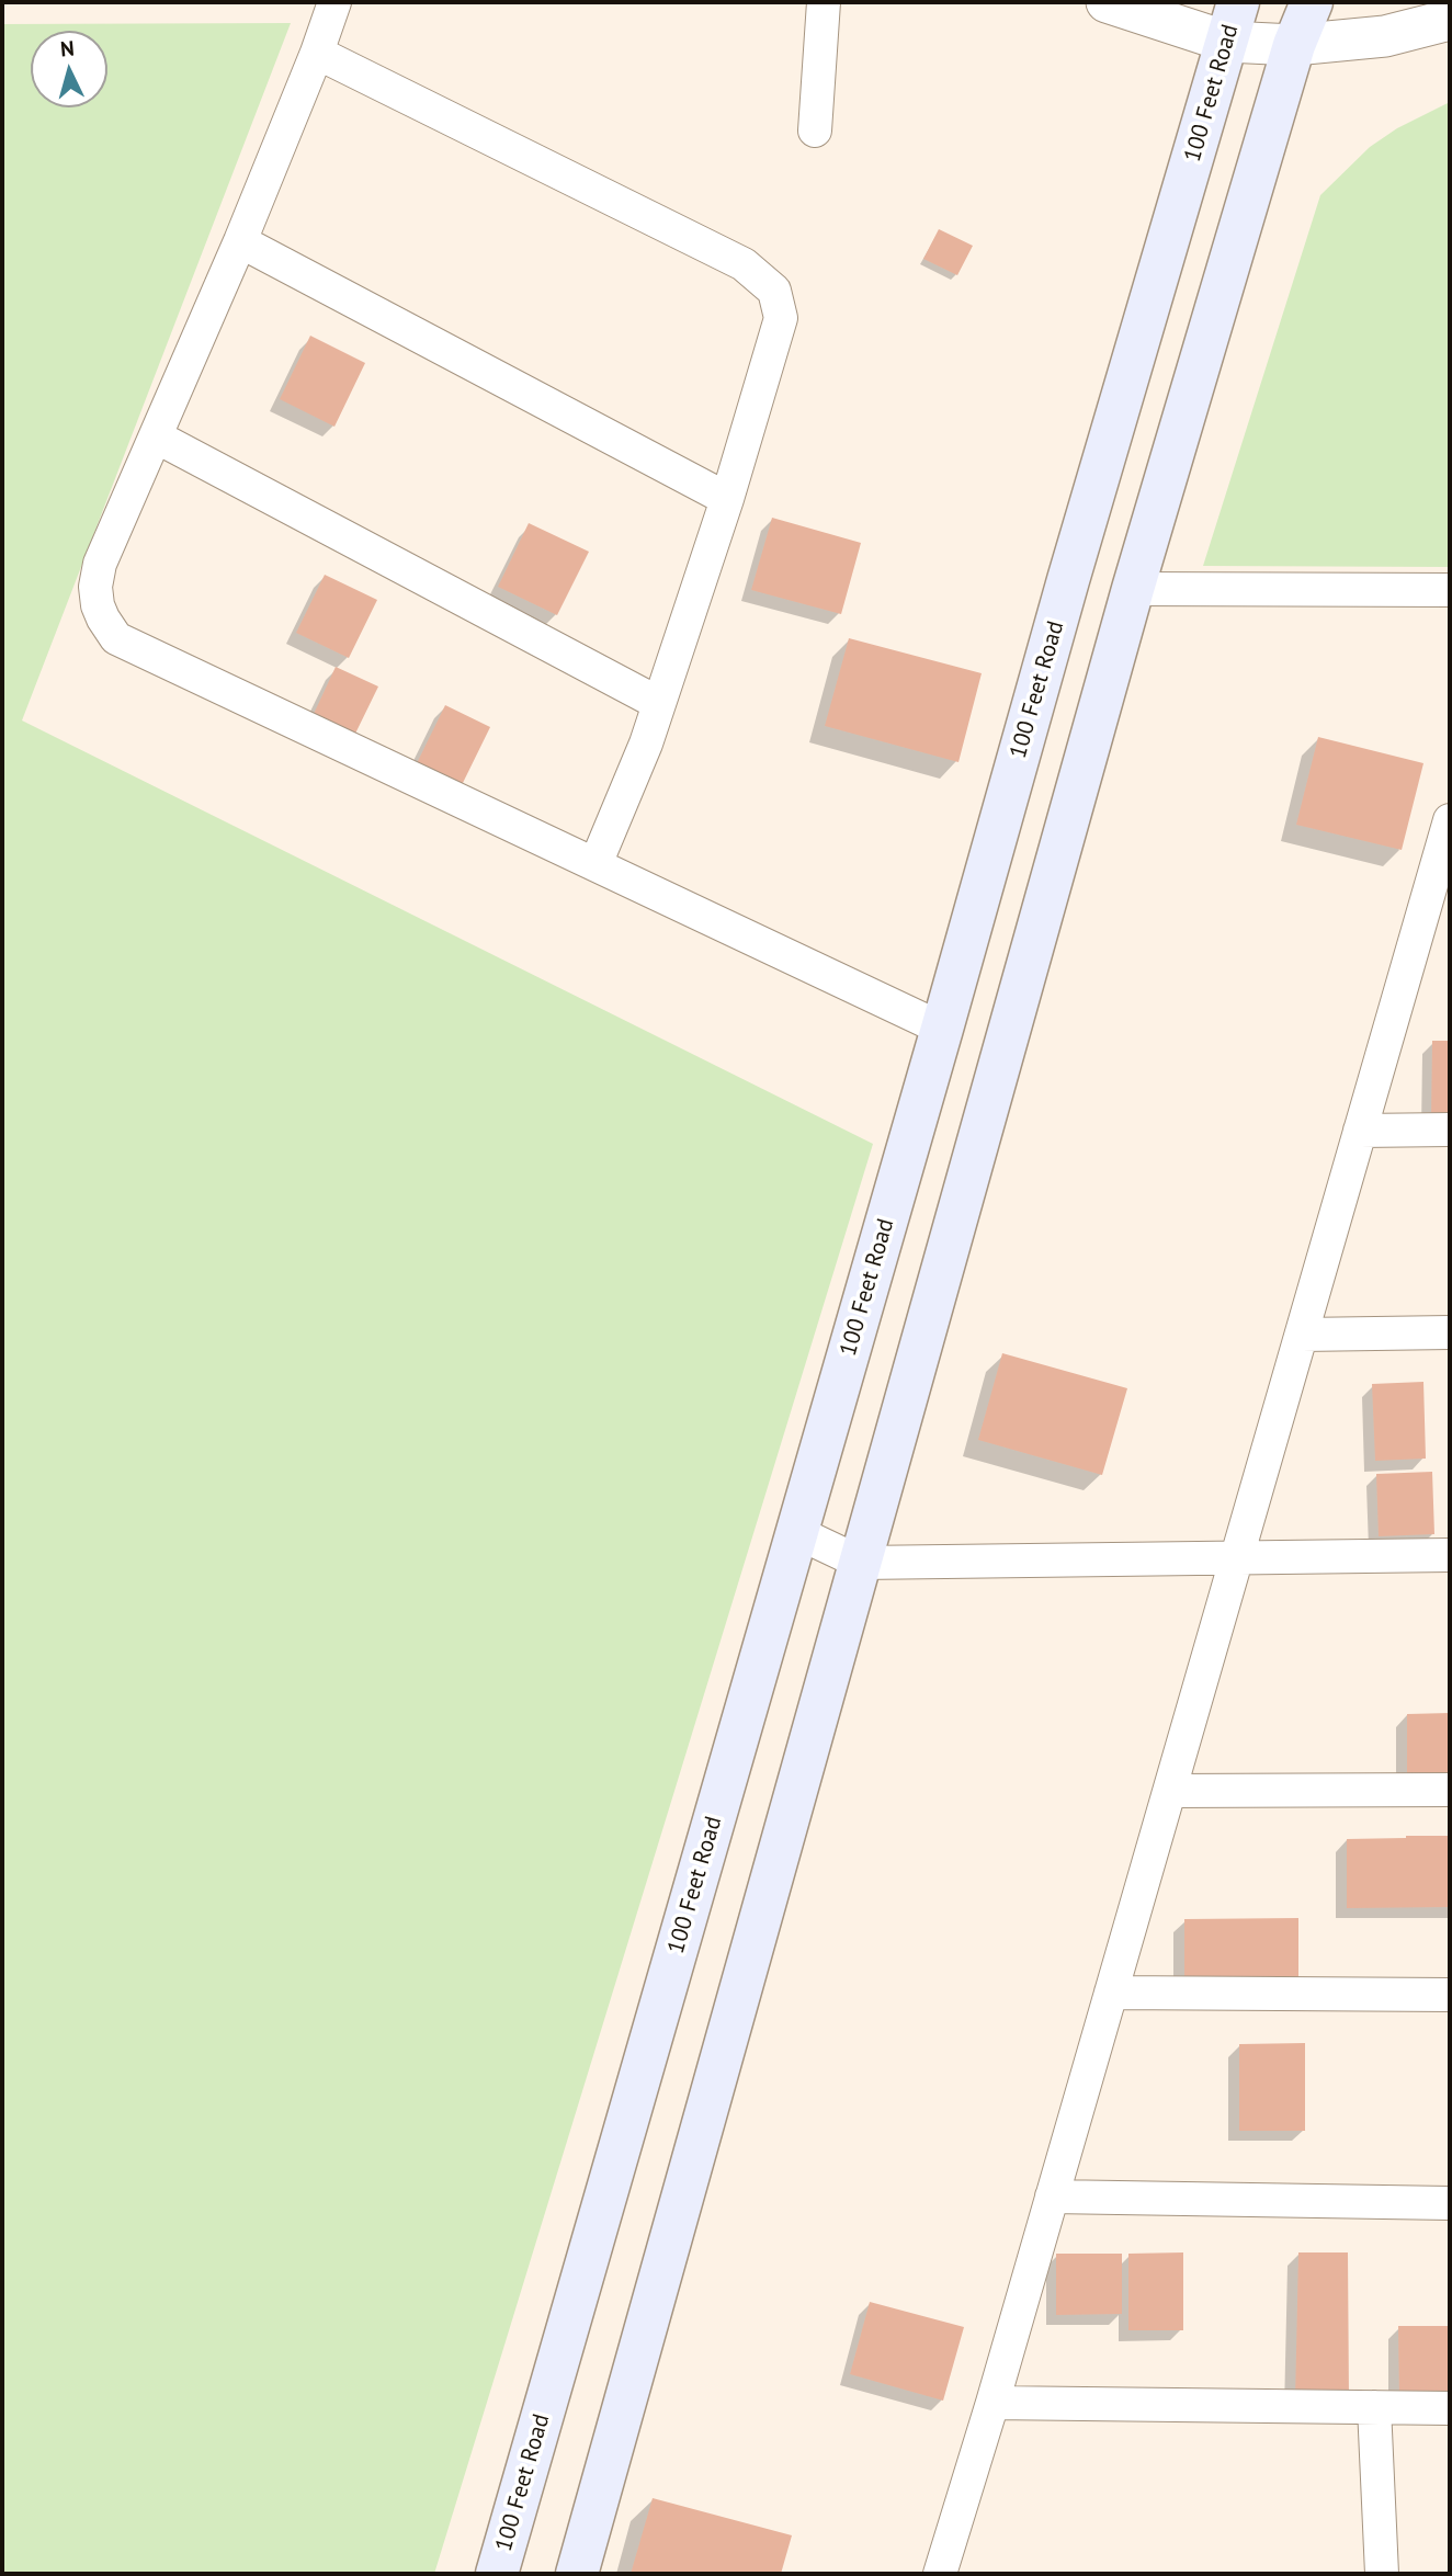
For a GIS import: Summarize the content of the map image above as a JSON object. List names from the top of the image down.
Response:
{
  "streets": {
    "main road": ["100 Feet Road"]
  },
  "north": "top"
}
